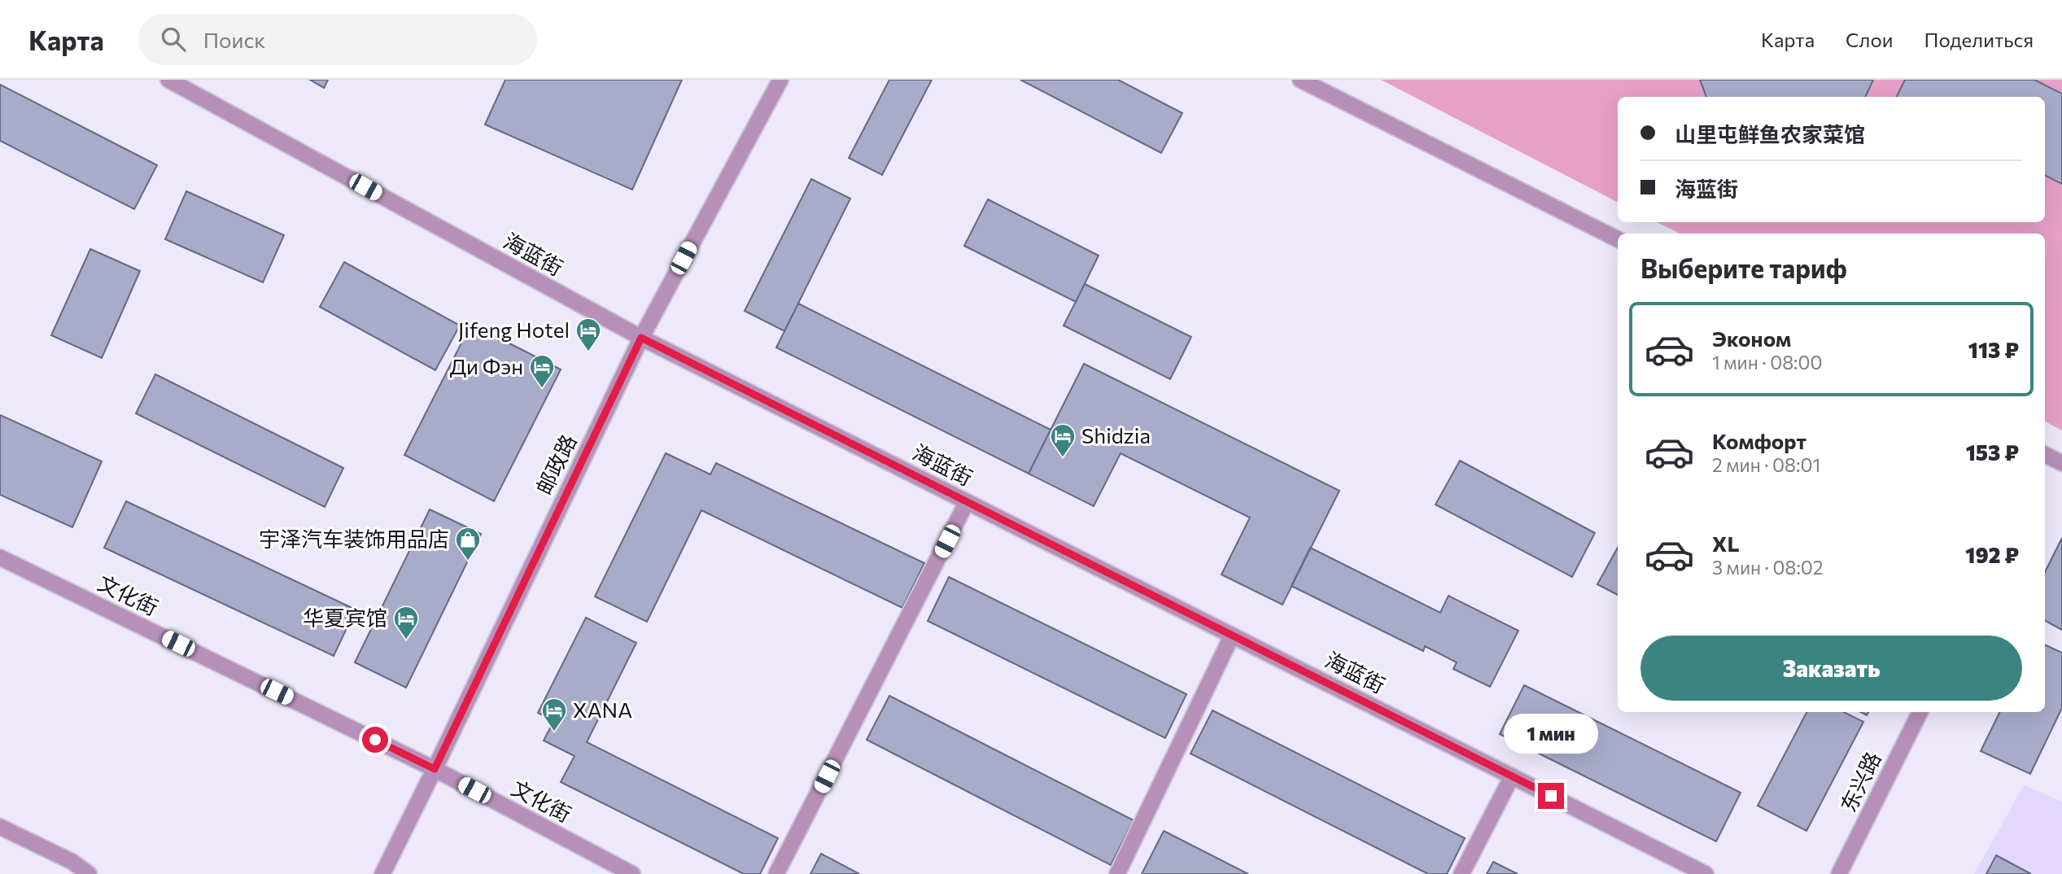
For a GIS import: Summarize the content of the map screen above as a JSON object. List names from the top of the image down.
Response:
{
  "streets": {
    "street": [
      "海蓝街",
      "邮政路",
      "文化街",
      "东兴路"
    ]
  },
  "crossings": [
    ["海蓝街", "邮政路"],
    ["邮政路", "文化街"]
  ],
  "places": {
    "hotel": [
      "Jifeng Hotel",
      "Ди Фэн",
      "Shidzia",
      "华夏宾馆",
      "XANA"
    ],
    "shop": ["宇泽汽车装饰用品店"]
  },
  "page": {
    "header": "Карта",
    "search": "Поиск",
    "nav": ["Карта", "Слои", "Поделиться"],
    "banner": ["山里屯鲜鱼农家菜馆", "海蓝街"],
    "heading": "Выберите тариф",
    "list": [
      {
        "name": "Эконом",
        "note": "1 мин · 08:00",
        "value": "113 ₽"
      },
      {
        "name": "Комфорт",
        "note": "2 мин · 08:01",
        "value": "153 ₽"
      },
      {
        "name": "XL",
        "note": "3 мин · 08:02",
        "value": "192 ₽"
      }
    ],
    "buttons": "Заказать",
    "bubble": "1 мин"
  }
}
